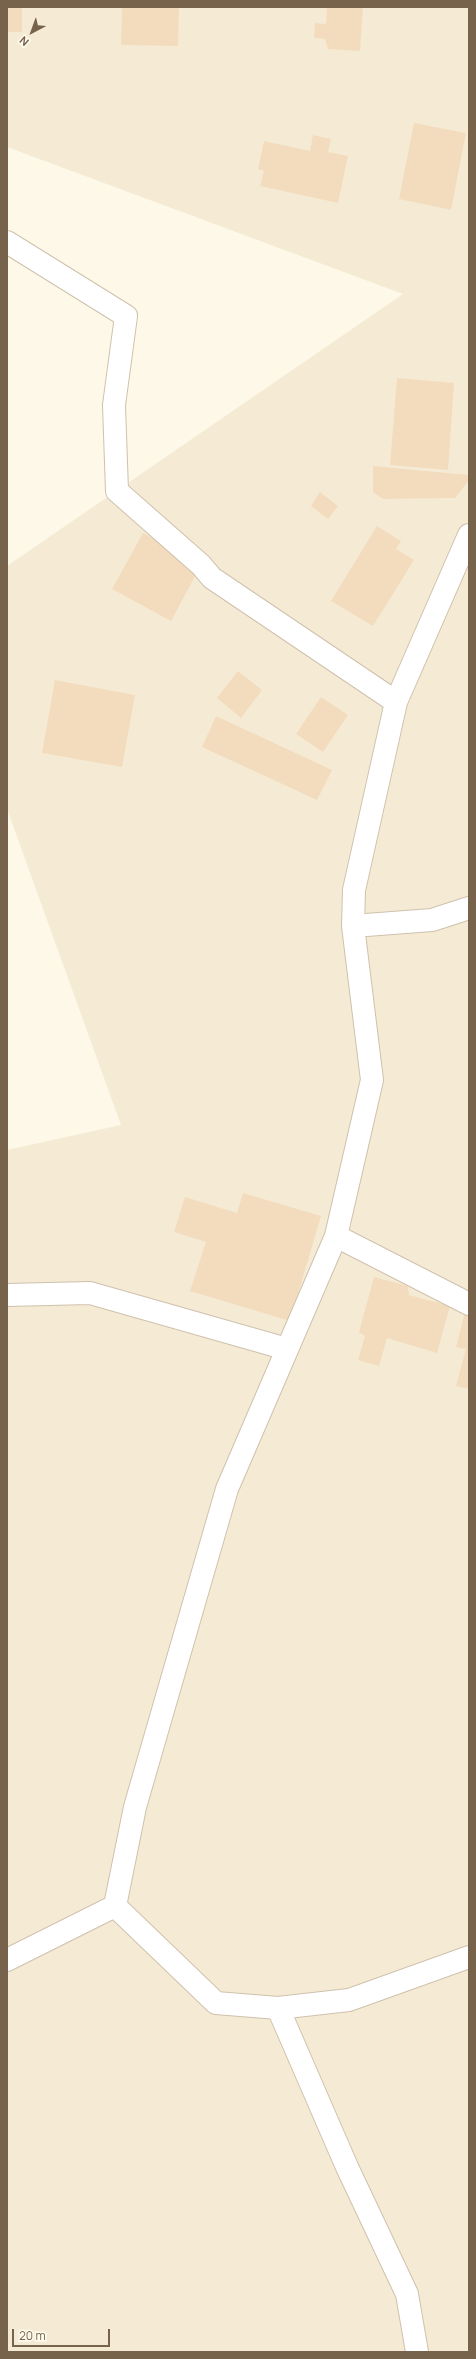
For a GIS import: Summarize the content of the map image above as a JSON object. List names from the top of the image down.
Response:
{
  "scale_bar": "20 m",
  "north": "bottom left"
}
